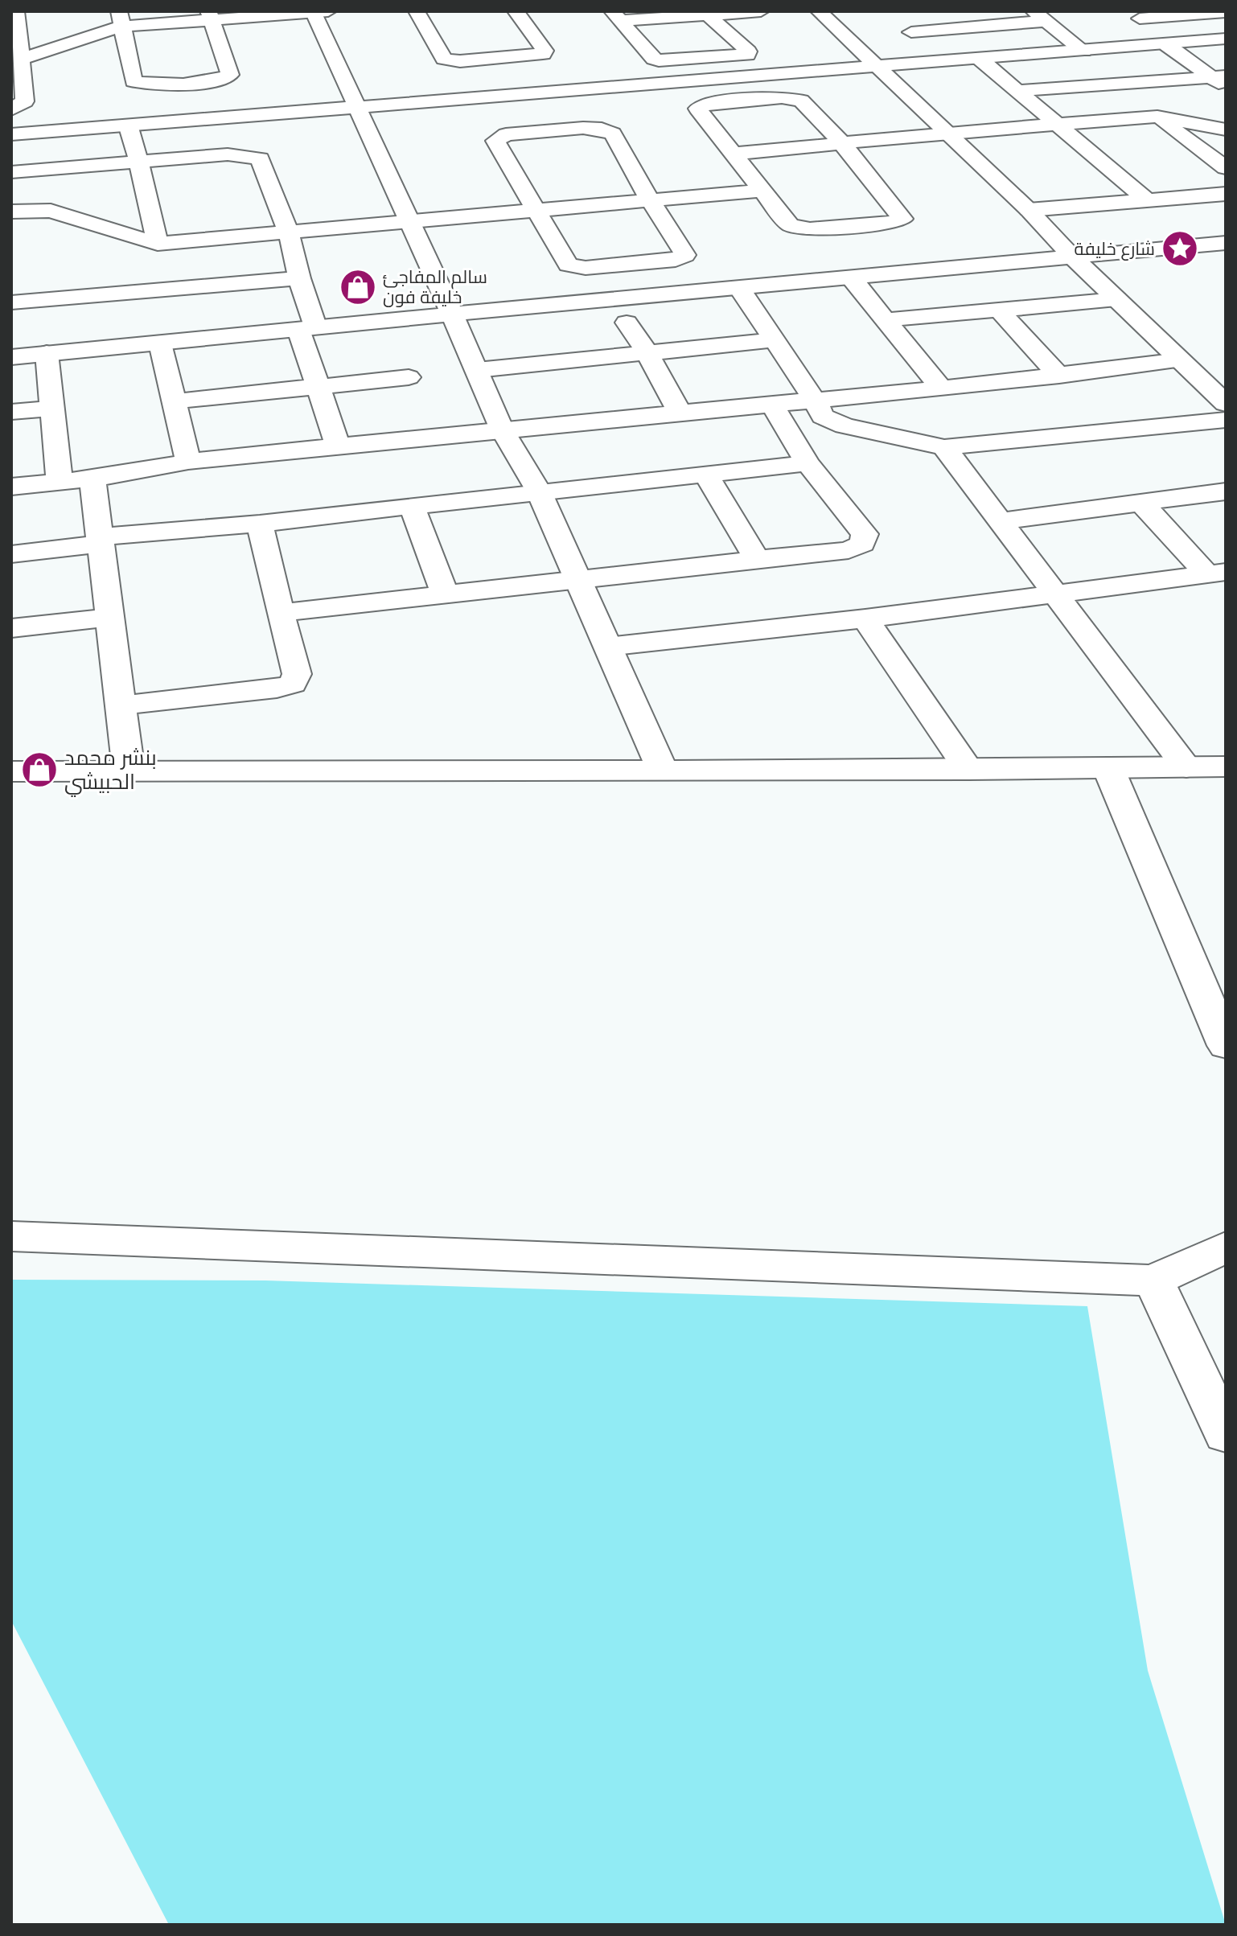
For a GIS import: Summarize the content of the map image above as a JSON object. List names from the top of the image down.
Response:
{
  "places": {
    "place": ["شارع خليفة"],
    "shop": ["سالم المفاجئ خليفة فون", "بنشر محمد الحبيشي"]
  }
}
